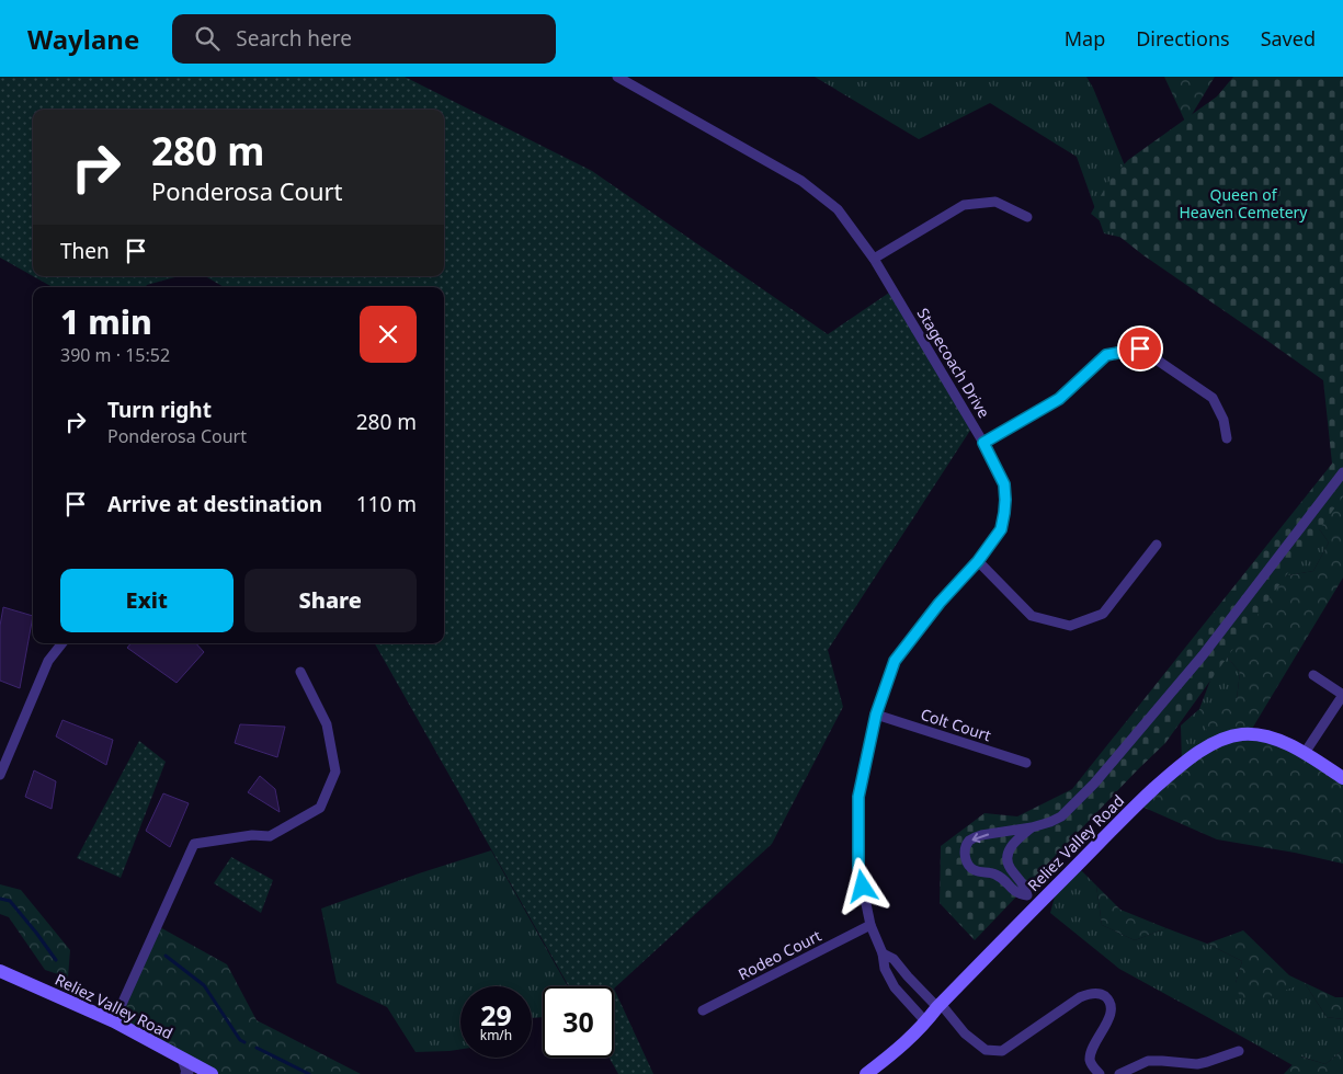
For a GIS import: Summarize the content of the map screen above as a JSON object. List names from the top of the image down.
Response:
{
  "streets": {
    "main road": ["Reliez Valley Road"],
    "street": ["Stagecoach Drive", "Colt Court", "Rodeo Court"]
  },
  "crossings": [
    ["Stagecoach Drive", "Colt Court"],
    ["Stagecoach Drive", "Reliez Valley Road"],
    ["Stagecoach Drive", "Rodeo Court"]
  ],
  "parks": ["Queen of Heaven Cemetery"],
  "page": {
    "header": "Waylane",
    "search": "Search here",
    "nav": ["Map", "Directions", "Saved"],
    "turn": ["280 m", "Ponderosa Court"],
    "then": "Then",
    "heading": ["1 min", "390 m · 15:52"],
    "list": [
      {
        "name": "Turn right",
        "note": "Ponderosa Court",
        "value": "280 m"
      },
      {
        "name": "Arrive at destination",
        "value": "110 m"
      }
    ],
    "buttons": ["Exit", "Share"],
    "speed": "29 km/h",
    "limit": "30"
  }
}
